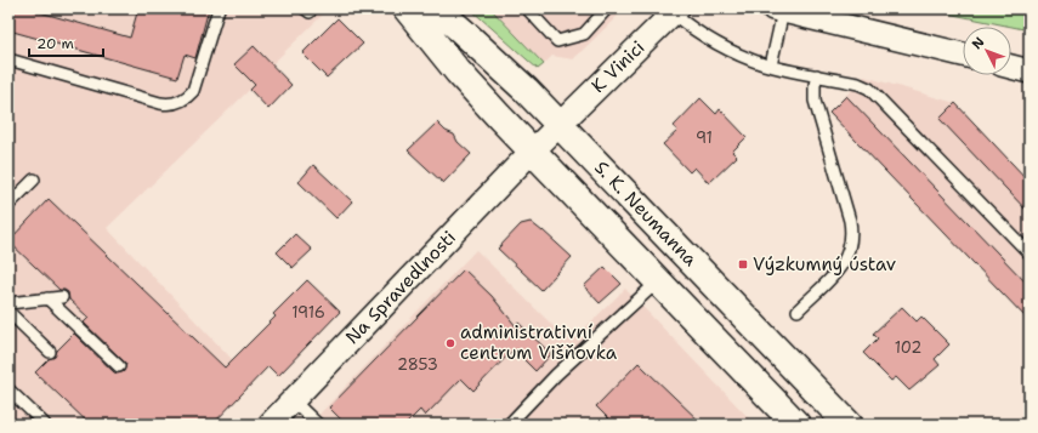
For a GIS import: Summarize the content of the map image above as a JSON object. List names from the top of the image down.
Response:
{
  "streets": {
    "street": ["K Vinici", "S. K. Neumanna", "Na Spravedlnosti"]
  },
  "crossings": [
    ["K Vinici", "S. K. Neumanna"],
    ["K Vinici", "Na Spravedlnosti"],
    ["S. K. Neumanna", "Na Spravedlnosti"]
  ],
  "places": {
    "transit": ["Výzkumný ústav"],
    "other": ["administrativní centrum Višňovka"]
  },
  "house_numbers": [
    "91",
    "1916",
    "102",
    "2853"
  ],
  "scale_bar": "20 m",
  "north": "top left"
}
